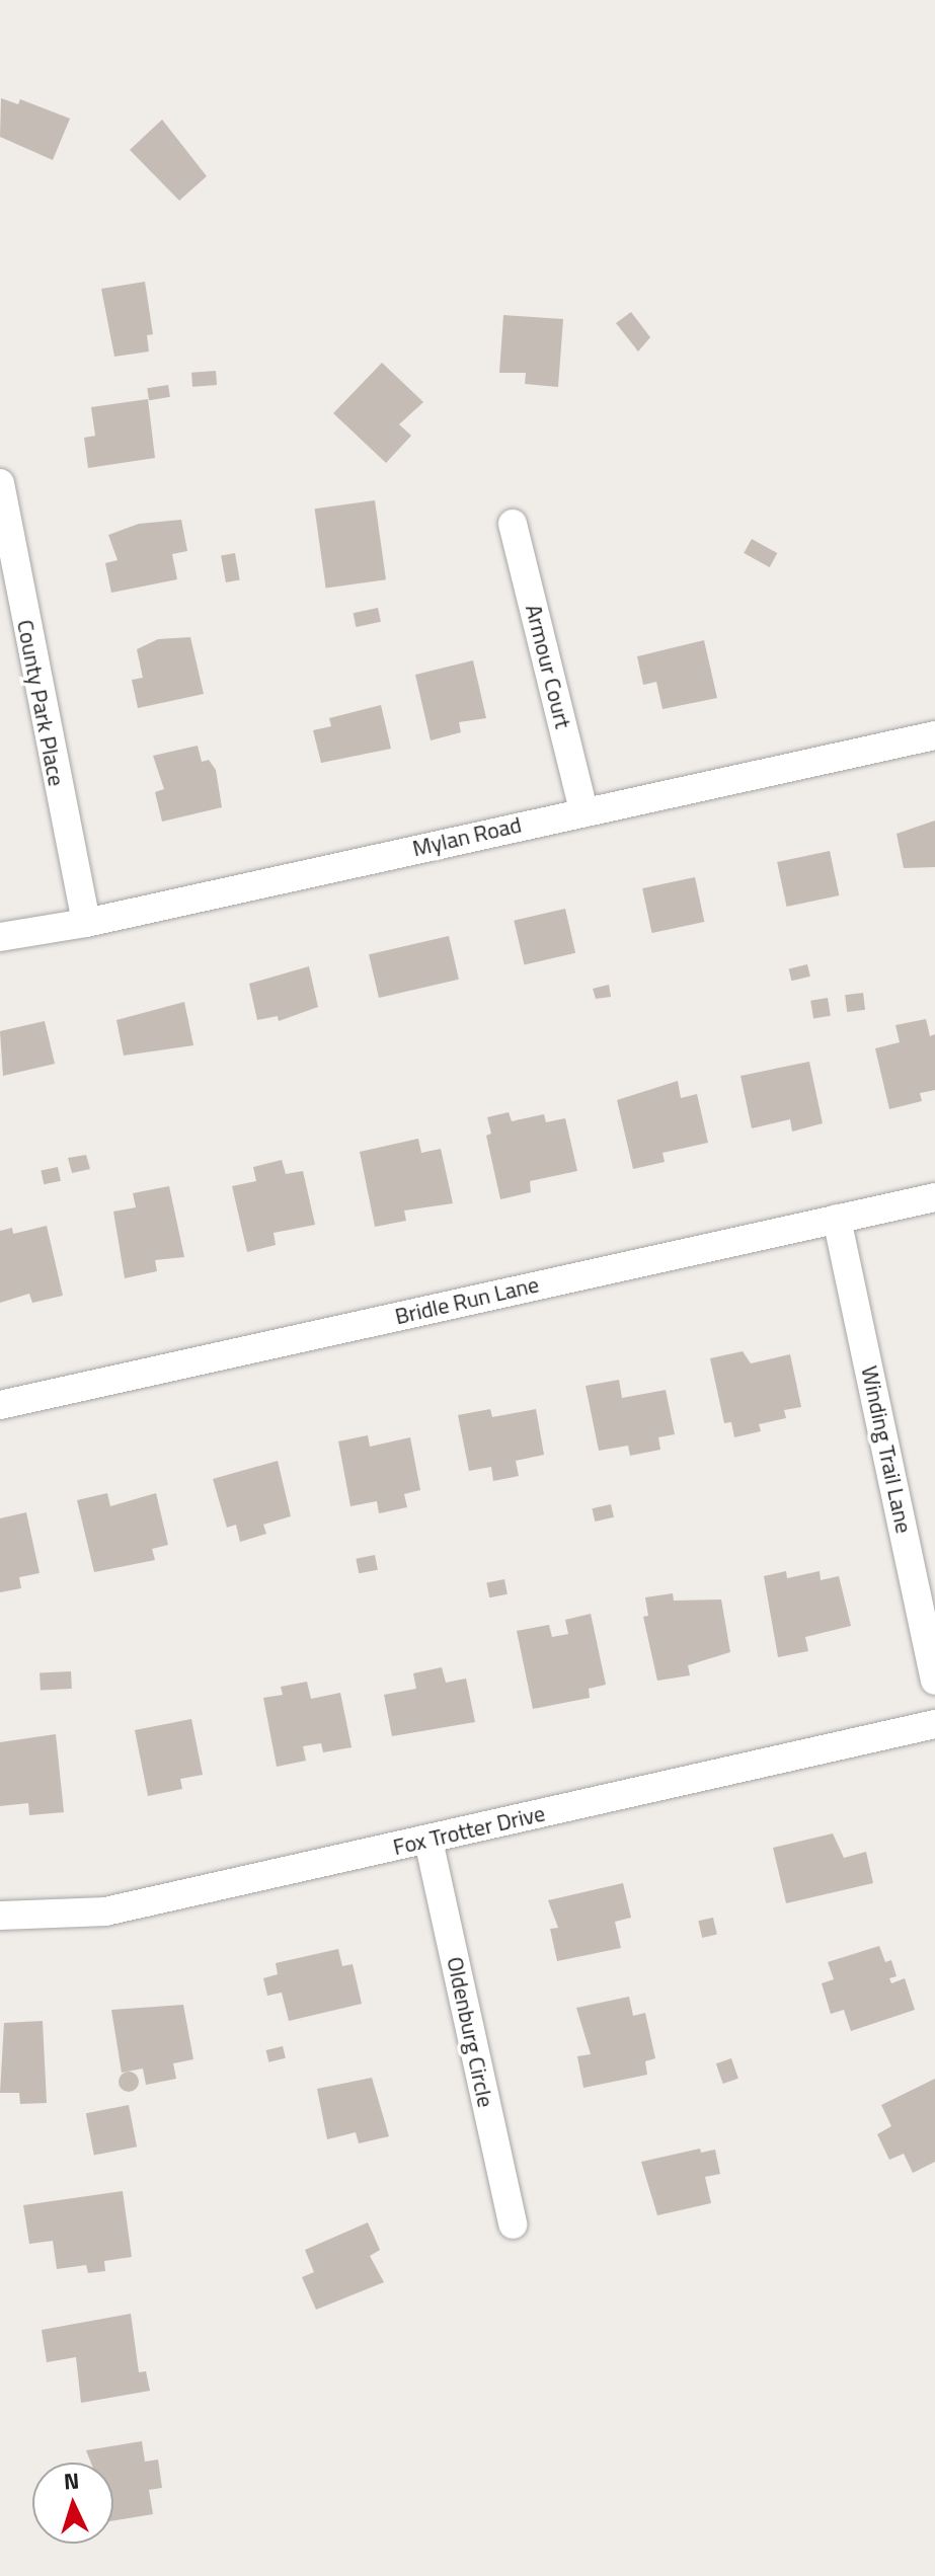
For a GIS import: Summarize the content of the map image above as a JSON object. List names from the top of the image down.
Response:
{
  "streets": {
    "street": [
      "Armour Court",
      "County Park Place",
      "Mylan Road",
      "Bridle Run Lane",
      "Winding Trail Lane",
      "Fox Trotter Drive",
      "Oldenburg Circle"
    ]
  },
  "crossings": [
    ["Armour Court", "Mylan Road"],
    ["County Park Place", "Mylan Road"],
    ["Bridle Run Lane", "Winding Trail Lane"],
    ["Fox Trotter Drive", "Oldenburg Circle"]
  ],
  "north": "top"
}
